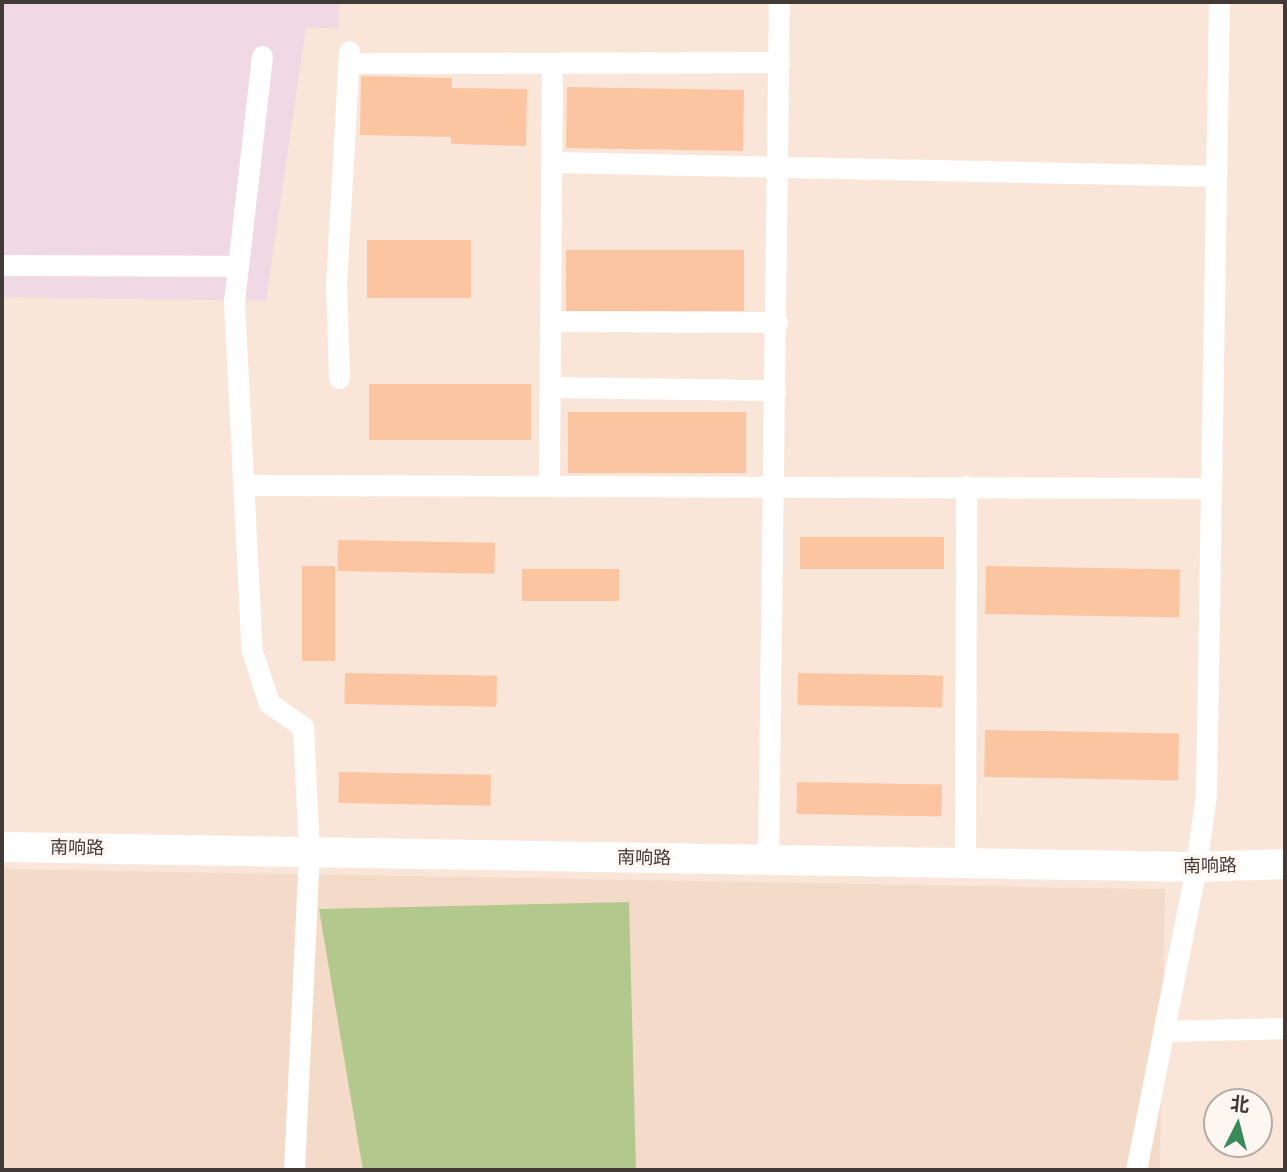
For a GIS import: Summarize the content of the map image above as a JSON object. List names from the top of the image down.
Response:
{
  "streets": {
    "street": ["南响路"]
  },
  "north": "top"
}
